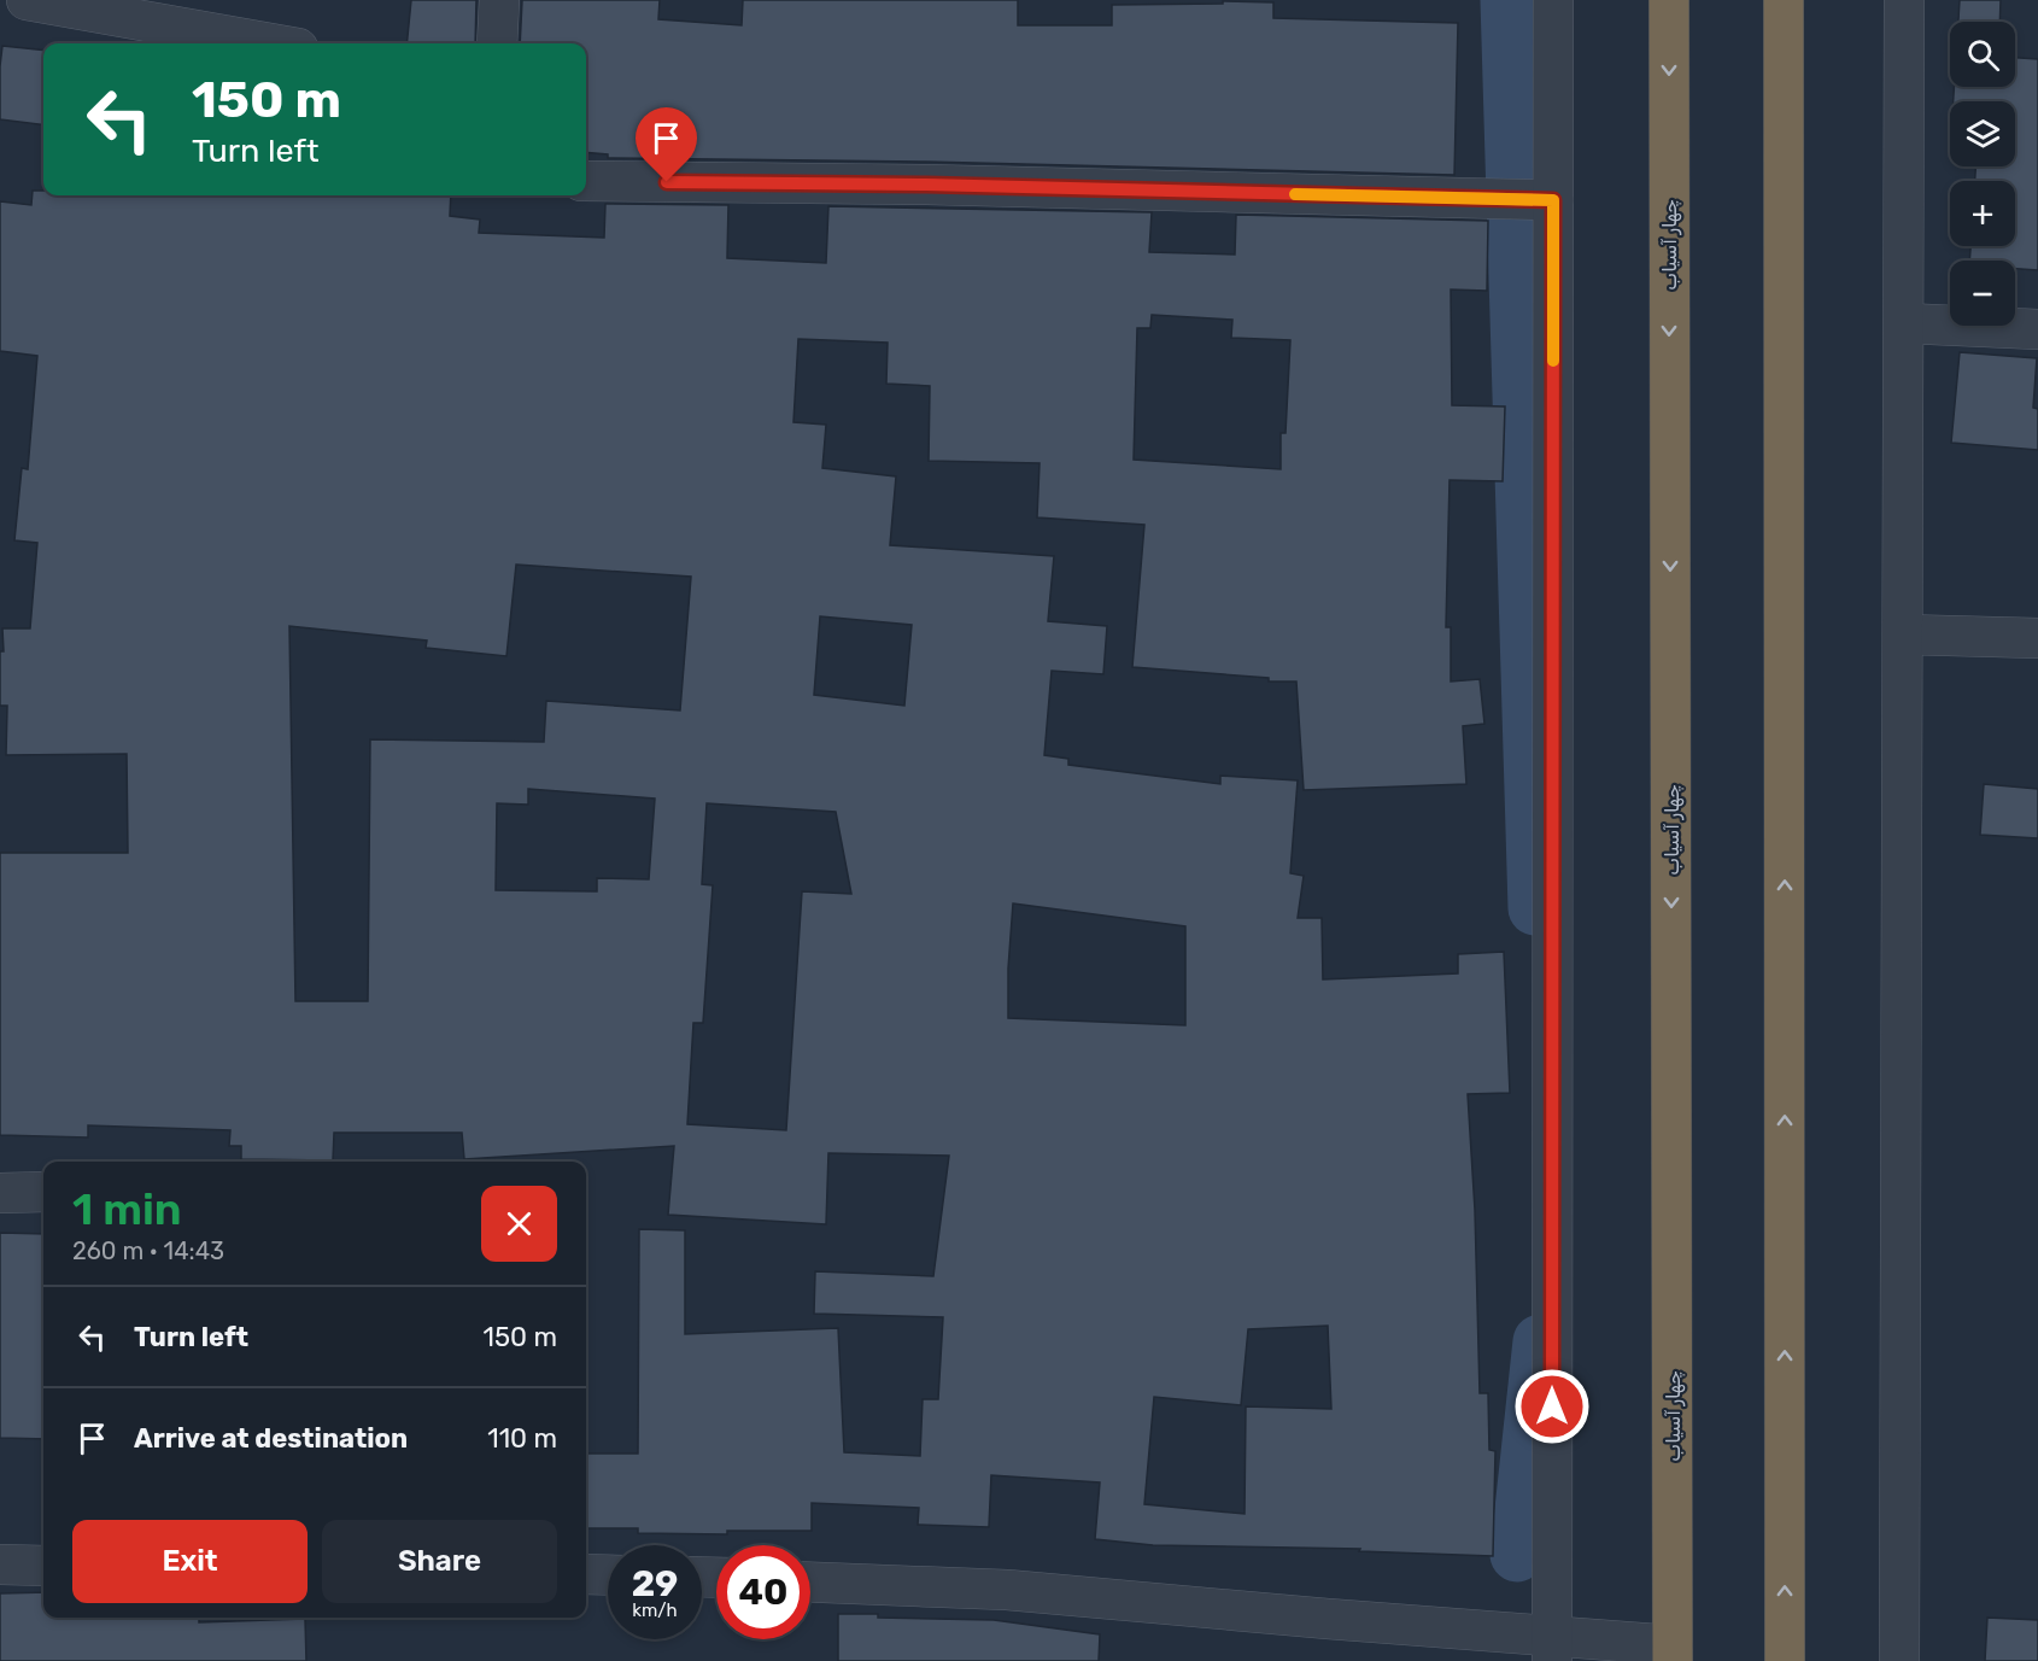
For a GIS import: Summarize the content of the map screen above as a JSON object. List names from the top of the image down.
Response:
{
  "streets": {
    "highway": ["چهار آسیاب"]
  },
  "page": {
    "map_buttons": ["+", "−"],
    "turn": ["150 m", "Turn left"],
    "heading": ["1 min", "260 m · 14:43"],
    "list": [
      {
        "name": "Turn left",
        "value": "150 m"
      },
      {
        "name": "Arrive at destination",
        "value": "110 m"
      }
    ],
    "buttons": ["Exit", "Share"],
    "speed": "29 km/h",
    "limit": "40"
  }
}
